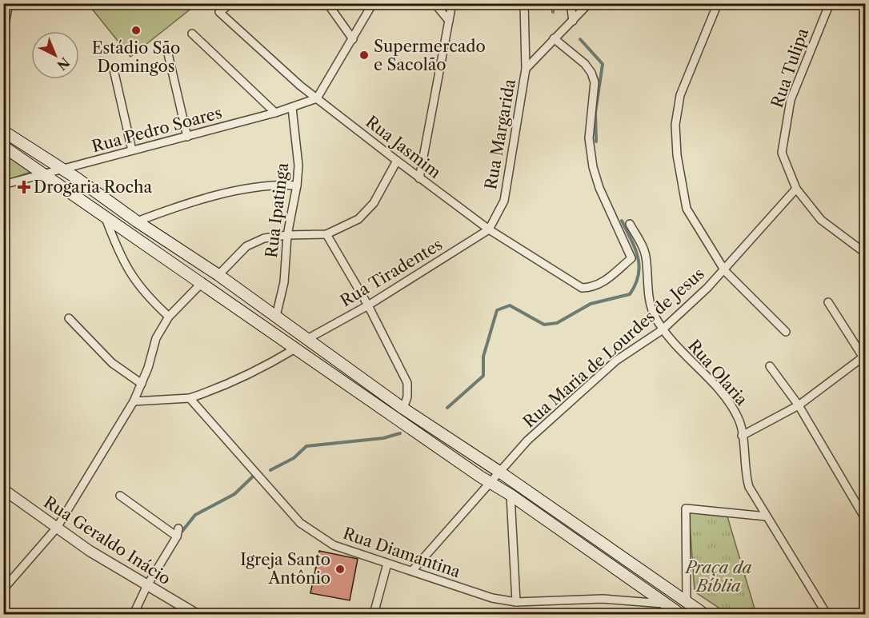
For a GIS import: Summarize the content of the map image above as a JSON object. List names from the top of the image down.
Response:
{
  "streets": {
    "street": [
      "Rua Tulipa",
      "Rua Pedro Soares",
      "Rua Margarida",
      "Rua Jasmim",
      "Rua Ipatinga",
      "Rua Tiradentes",
      "Rua Maria de Lourdes de Jesus",
      "Rua Olaria",
      "Rua Geraldo Inácio",
      "Rua Diamantina"
    ]
  },
  "crossings": [
    ["Rua Tulipa", "Rua Maria de Lourdes de Jesus"],
    ["Rua Pedro Soares", "Rua Jasmim"],
    ["Rua Pedro Soares", "Rua Ipatinga"],
    ["Rua Margarida", "Rua Jasmim"],
    ["Rua Margarida", "Rua Tiradentes"],
    ["Rua Jasmim", "Rua Tiradentes"],
    ["Rua Maria de Lourdes de Jesus", "Rua Olaria"],
    ["Rua Maria de Lourdes de Jesus", "Rua Diamantina"]
  ],
  "parks": ["Praça da Bíblia"],
  "places": {
    "other": ["Estádio São Domingos", "Supermercado e Sacolão", "Igreja Santo Antônio"],
    "health": ["Drogaria Rocha"]
  },
  "north": "bottom right"
}
